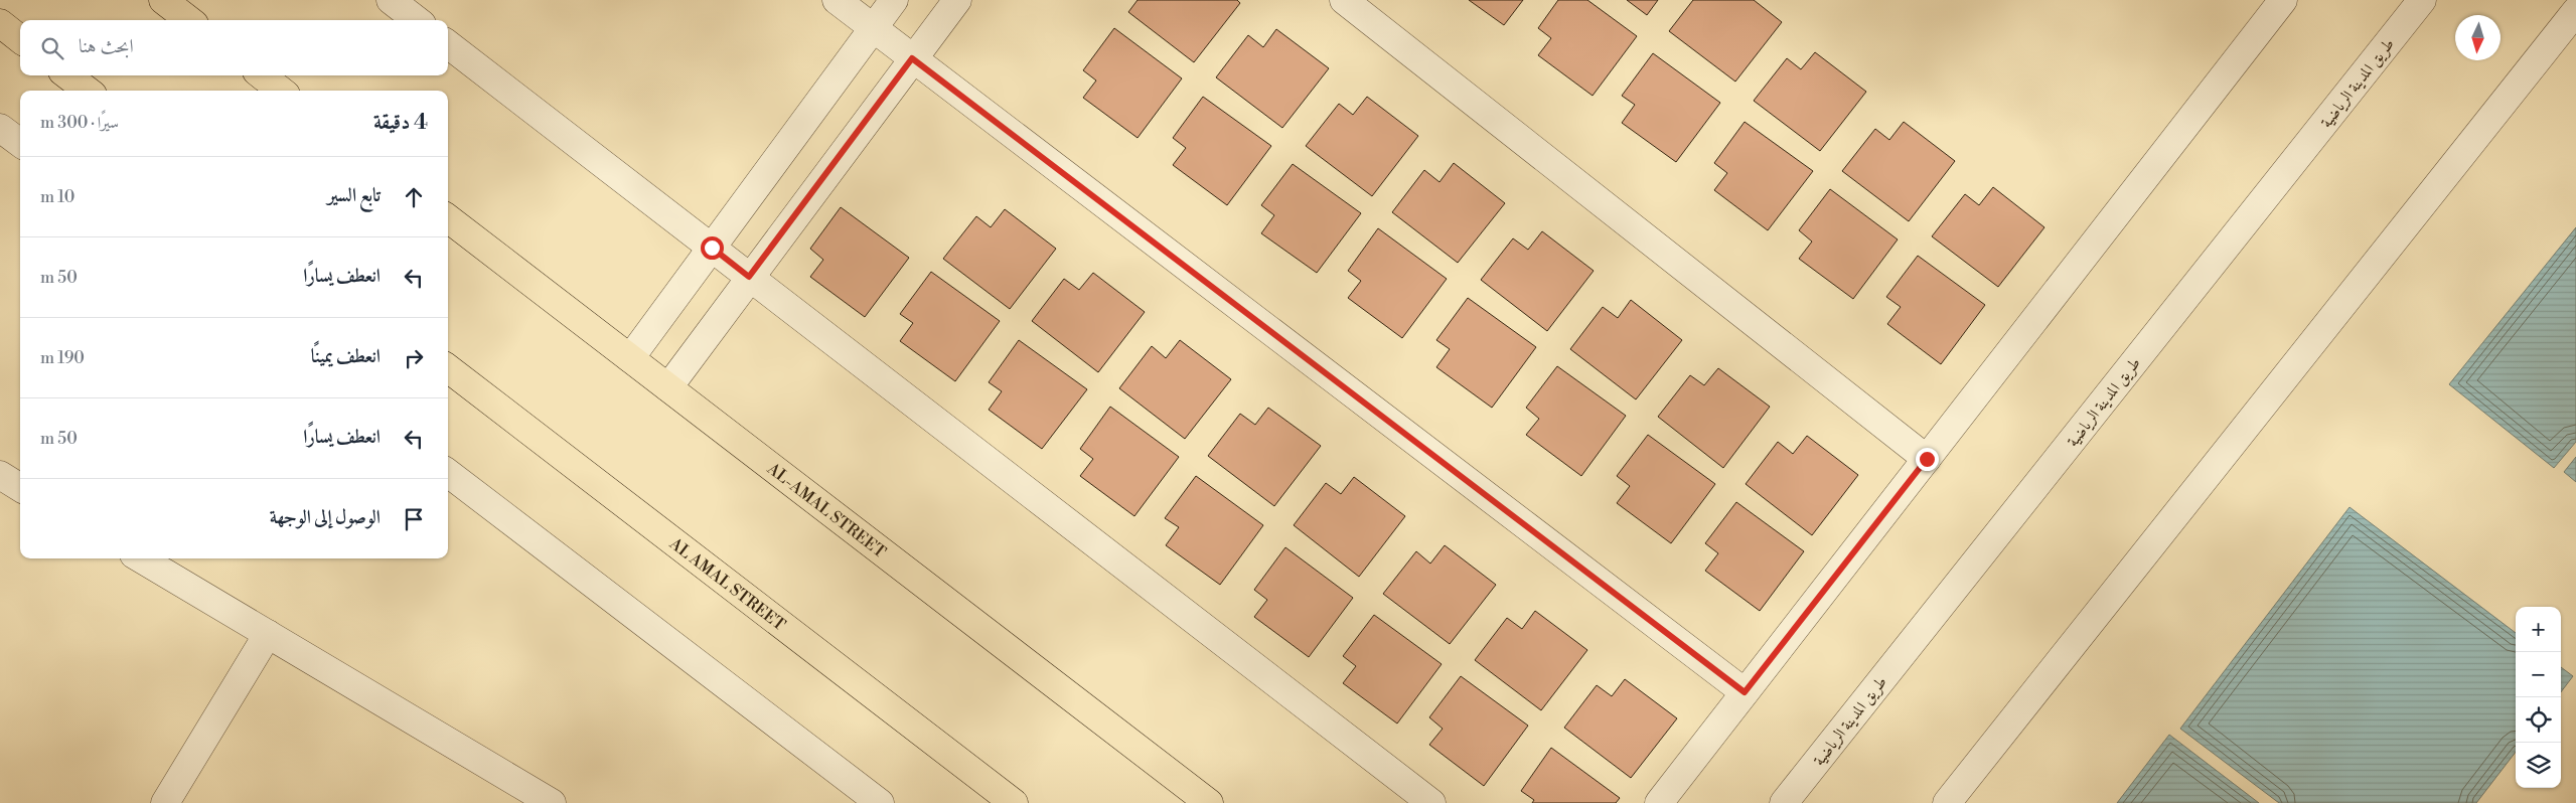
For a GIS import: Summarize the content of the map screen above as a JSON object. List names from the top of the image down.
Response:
{
  "streets": {
    "main road": ["AL-AMAL STREET", "AL AMAL STREET"],
    "street": ["طريق المدينة الرياضية"]
  },
  "north": "bottom",
  "page": {
    "search": "ابحث هنا",
    "heading": ["4 دقيقة", "سيرًا · 300 m"],
    "list": [
      ["تابع السير", "10 m"],
      ["انعطف يسارًا", "50 m"],
      ["انعطف يمينًا", "190 m"],
      ["انعطف يسارًا", "50 m"],
      "الوصول إلى الوجهة"
    ],
    "map_buttons": ["+", "−"]
  }
}
